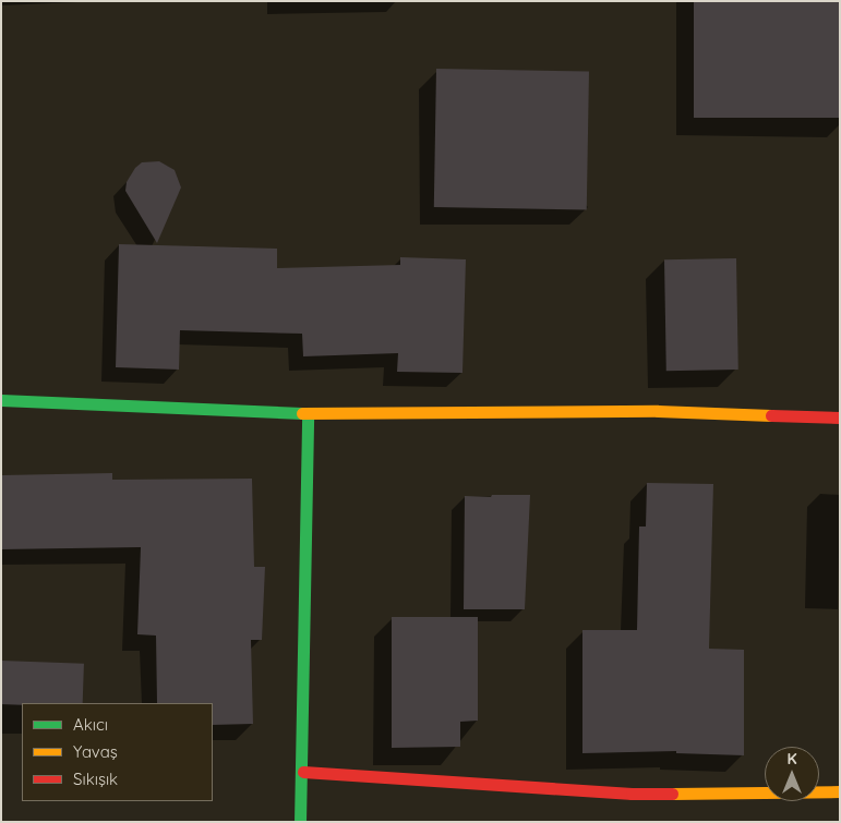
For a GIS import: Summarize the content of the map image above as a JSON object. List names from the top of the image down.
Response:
{
  "legend": ["Akıcı", "Yavaş", "Sıkışık"],
  "north": "top"
}
